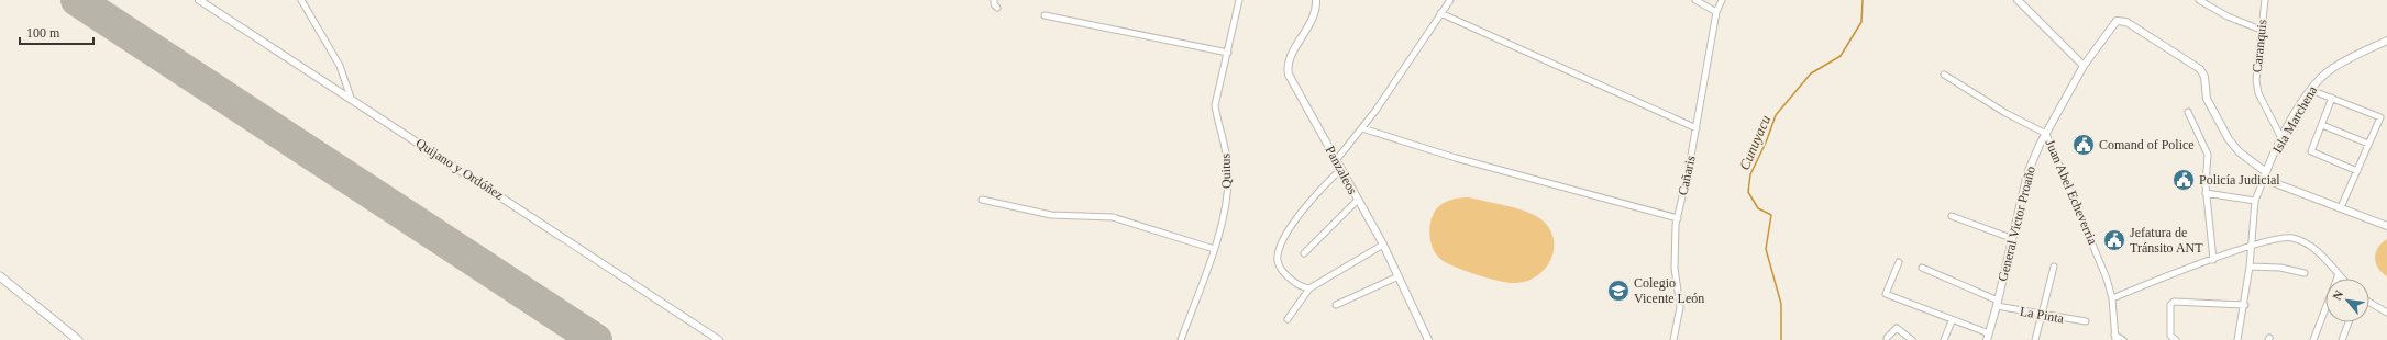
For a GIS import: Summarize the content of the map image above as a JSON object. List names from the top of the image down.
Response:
{
  "streets": {
    "street": [
      "Caranquis",
      "Isla Marchena",
      "Quijano y Ordóñez",
      "Panzaleos",
      "Quitus",
      "Cañaris",
      "Juan Abel Echeverria",
      "General Victor Proaño",
      "La Pinta"
    ]
  },
  "crossings": [
    ["Caranquis", "Isla Marchena"],
    ["Isla Marchena", "General Victor Proaño"],
    ["Juan Abel Echeverria", "General Victor Proaño"],
    ["General Victor Proaño", "La Pinta"]
  ],
  "water": ["Cunuyacu"],
  "places": {
    "public building": ["Comand of Police", "Policía Judicial", "Jefatura de Tránsito ANT"],
    "school or university": ["Colegio Vicente León"]
  },
  "scale_bar": "100 m",
  "north": "top left"
}
